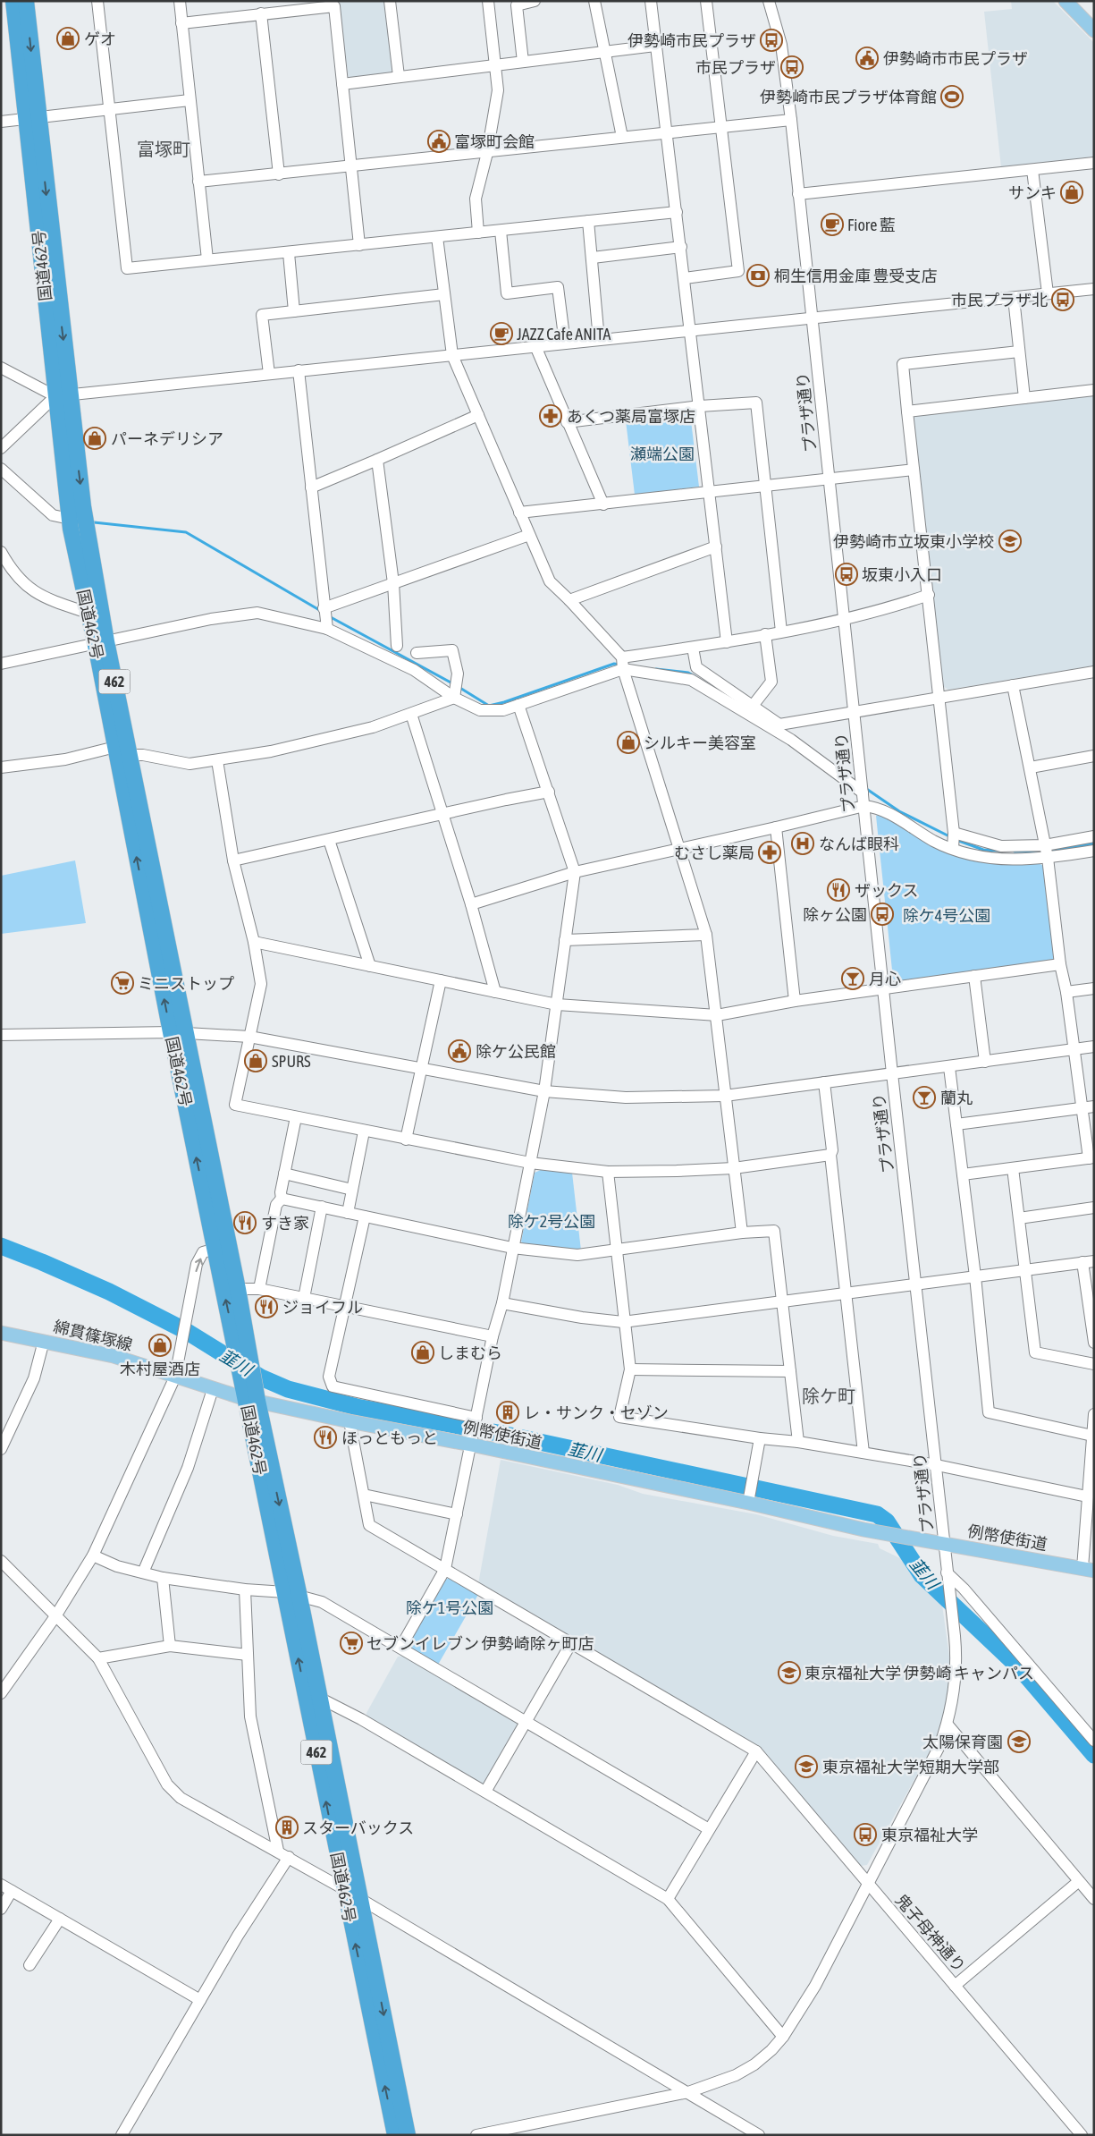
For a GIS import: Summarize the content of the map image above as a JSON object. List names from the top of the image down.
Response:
{
  "streets": {
    "highway": ["国道462号", "462"],
    "main road": ["綿貫篠塚線", "例幣使街道"],
    "street": ["プラザ通り", "鬼子母神通り"]
  },
  "crossings": [
    ["国道462号", "例幣使街道"],
    ["プラザ通り", "例幣使街道"],
    ["プラザ通り", "鬼子母神通り"],
    ["綿貫篠塚線", "例幣使街道"],
    ["例幣使街道", "鬼子母神通り"]
  ],
  "districts": ["富塚町", "除ケ町"],
  "water": ["韮川"],
  "parks": [
    "瀬端公園",
    "除ケ4号公園",
    "除ケ2号公園",
    "除ケ1号公園"
  ],
  "places": {
    "shop": [
      "ゲオ",
      "サンキ",
      "パーネデリシア",
      "シルキー美容室",
      "SPURS",
      "木村屋酒店",
      "しまむら"
    ],
    "bus stop": [
      "伊勢崎市民プラザ",
      "市民プラザ",
      "市民プラザ北",
      "坂東小入口",
      "除ヶ公園",
      "東京福祉大学"
    ],
    "public building": ["伊勢崎市市民プラザ", "富塚町会館", "除ケ公民館"],
    "sports": ["伊勢崎市民プラザ体育館"],
    "cafe": ["Fiore 藍", "JAZZ Cafe ANITA"],
    "bank": ["桐生信用金庫 豊受支店"],
    "pharmacy": ["あくつ薬局富塚店", "むさし薬局"],
    "school or university": [
      "伊勢崎市立坂東小学校",
      "東京福祉大学 伊勢崎 キャンパス",
      "太陽保育園",
      "東京福祉大学短期大学部"
    ],
    "hospital": ["なんば眼科"],
    "restaurant": [
      "ザックス",
      "すき家",
      "ジョイフル",
      "ほっともっと"
    ],
    "bar": ["月心", "蘭丸"],
    "supermarket": ["ミニストップ", "セブンイレブン 伊勢崎除ヶ町店"],
    "building": ["レ・サンク・セゾン", "スターバックス"]
  }
}
